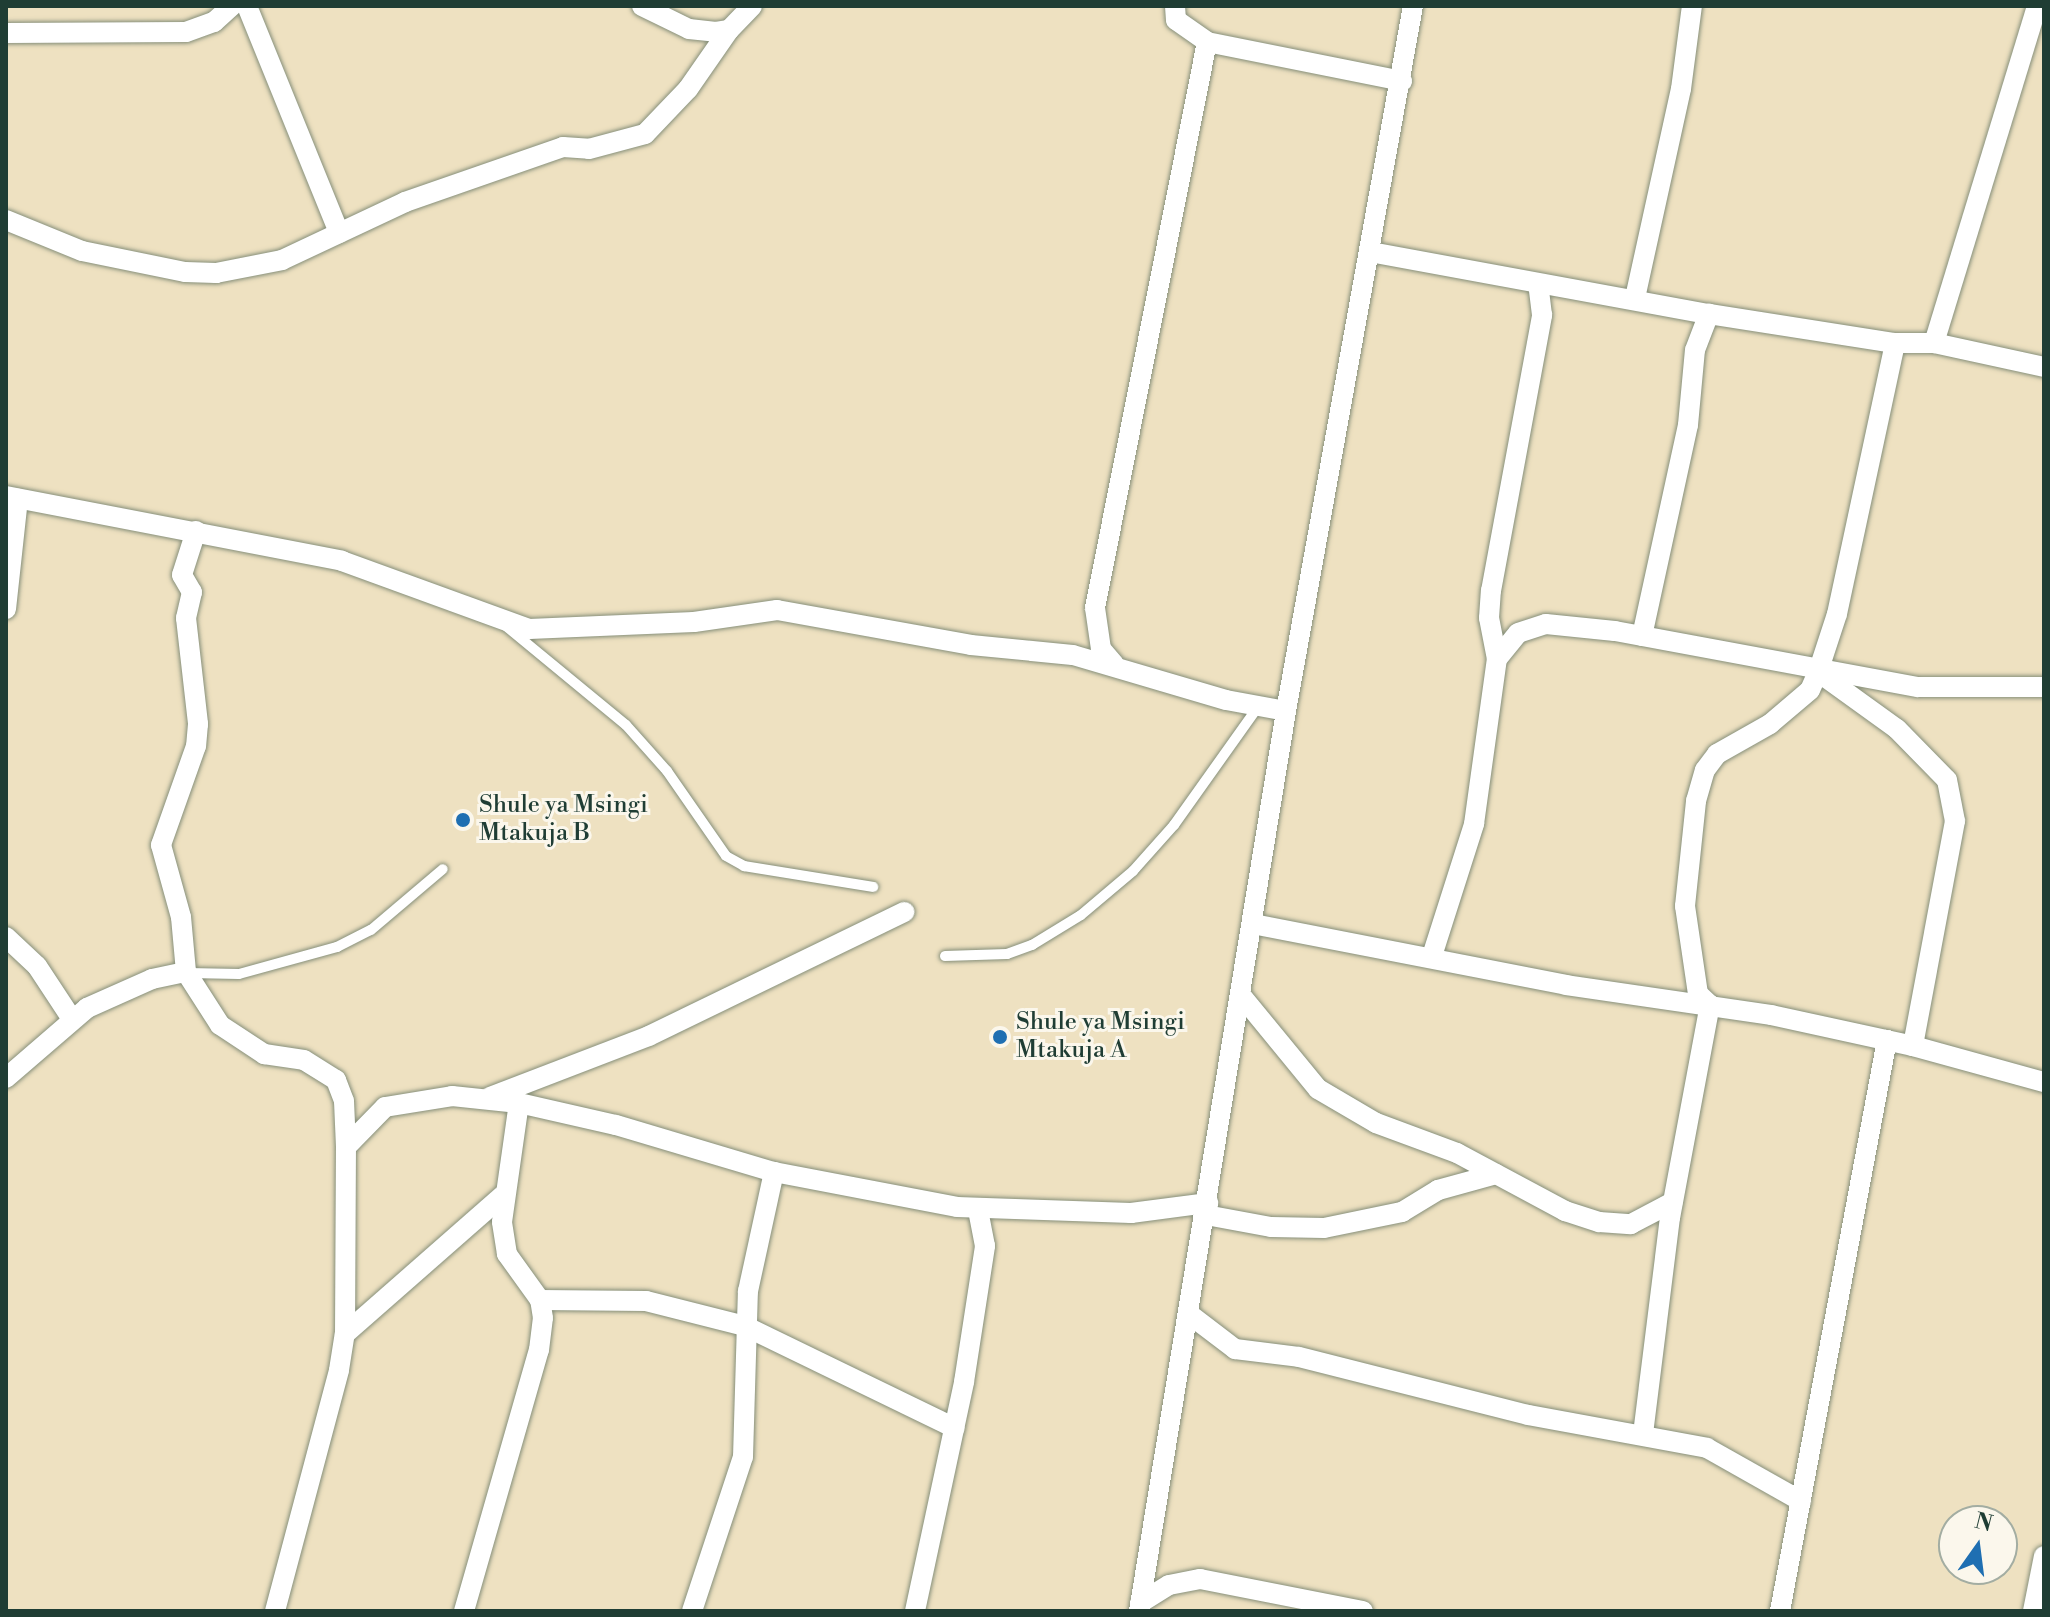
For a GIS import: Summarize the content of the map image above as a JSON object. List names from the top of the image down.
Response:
{
  "places": ["Shule ya Msingi Mtakuja B", "Shule ya Msingi Mtakuja A"],
  "north": "top"
}
